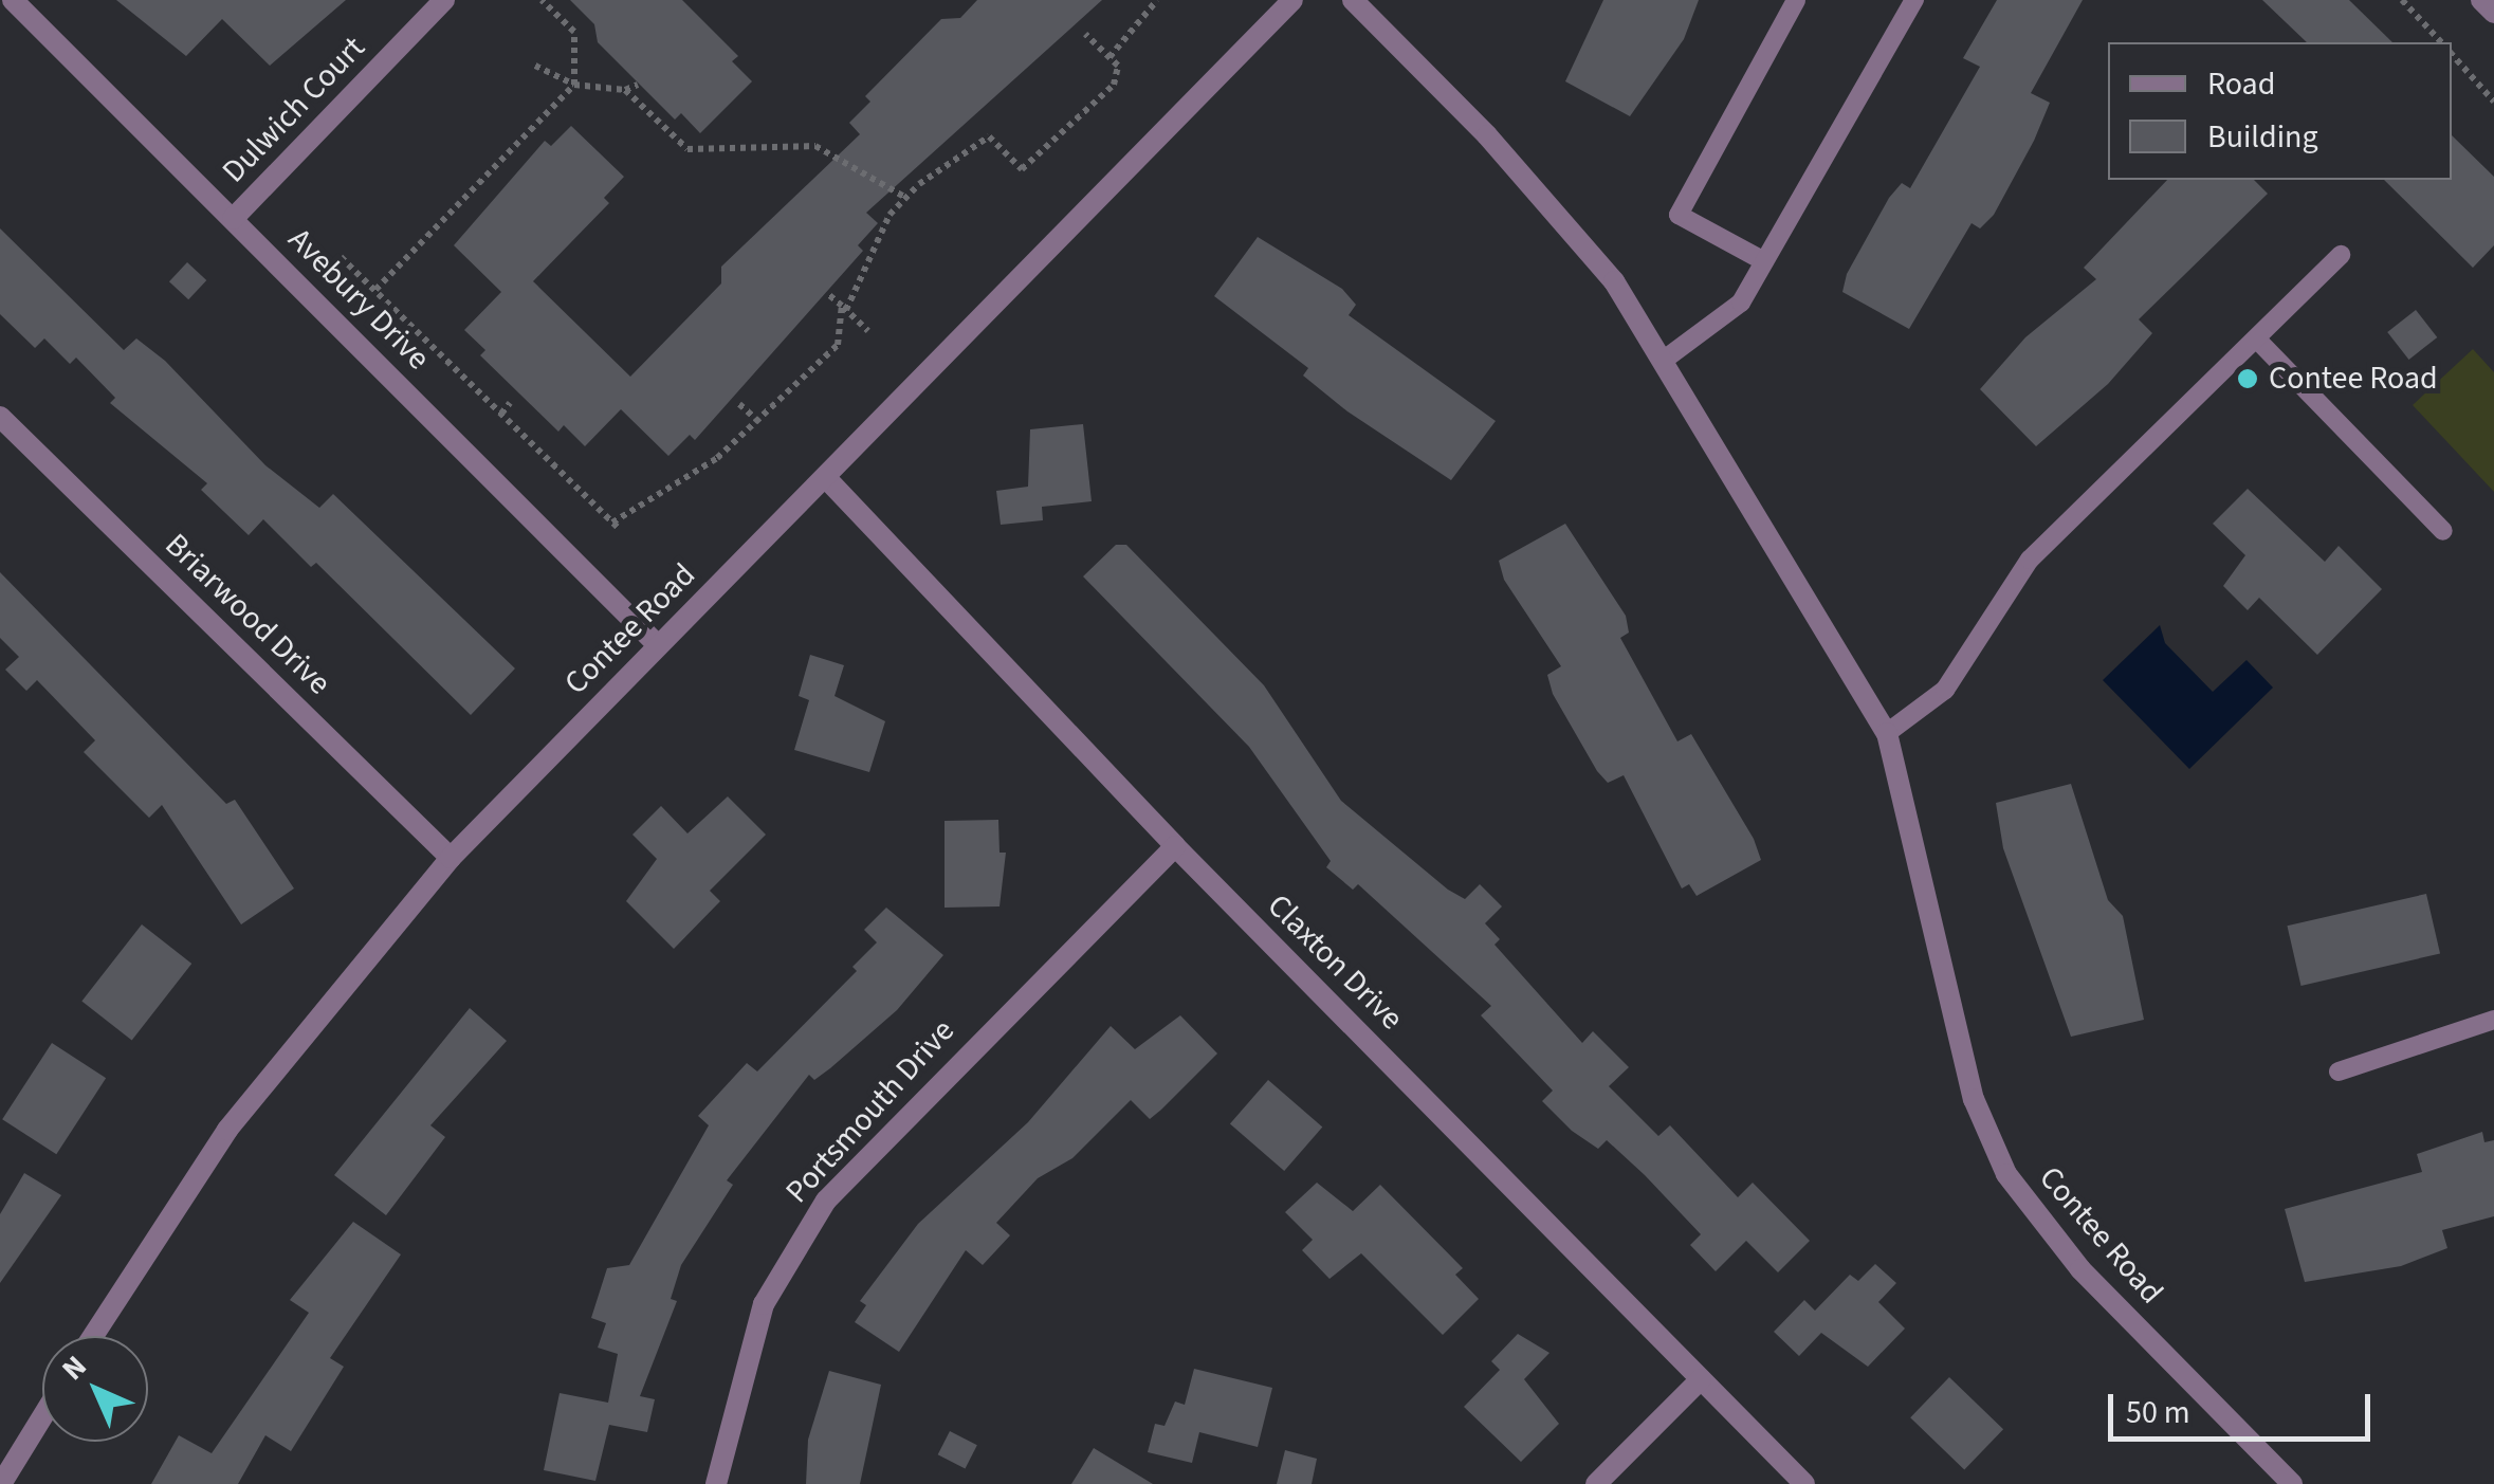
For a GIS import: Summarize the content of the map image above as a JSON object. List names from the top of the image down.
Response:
{
  "streets": {
    "street": [
      "Dulwich Court",
      "Avebury Drive",
      "Briarwood Drive",
      "Contee Road",
      "Claxton Drive",
      "Portsmouth Drive"
    ]
  },
  "crossings": [
    ["Dulwich Court", "Avebury Drive"],
    ["Avebury Drive", "Contee Road"],
    ["Briarwood Drive", "Contee Road"],
    ["Contee Road", "Claxton Drive"],
    ["Claxton Drive", "Portsmouth Drive"]
  ],
  "places": ["Contee Road"],
  "legend": ["Road", "Building"],
  "scale_bar": "50 m",
  "north": "top left"
}
